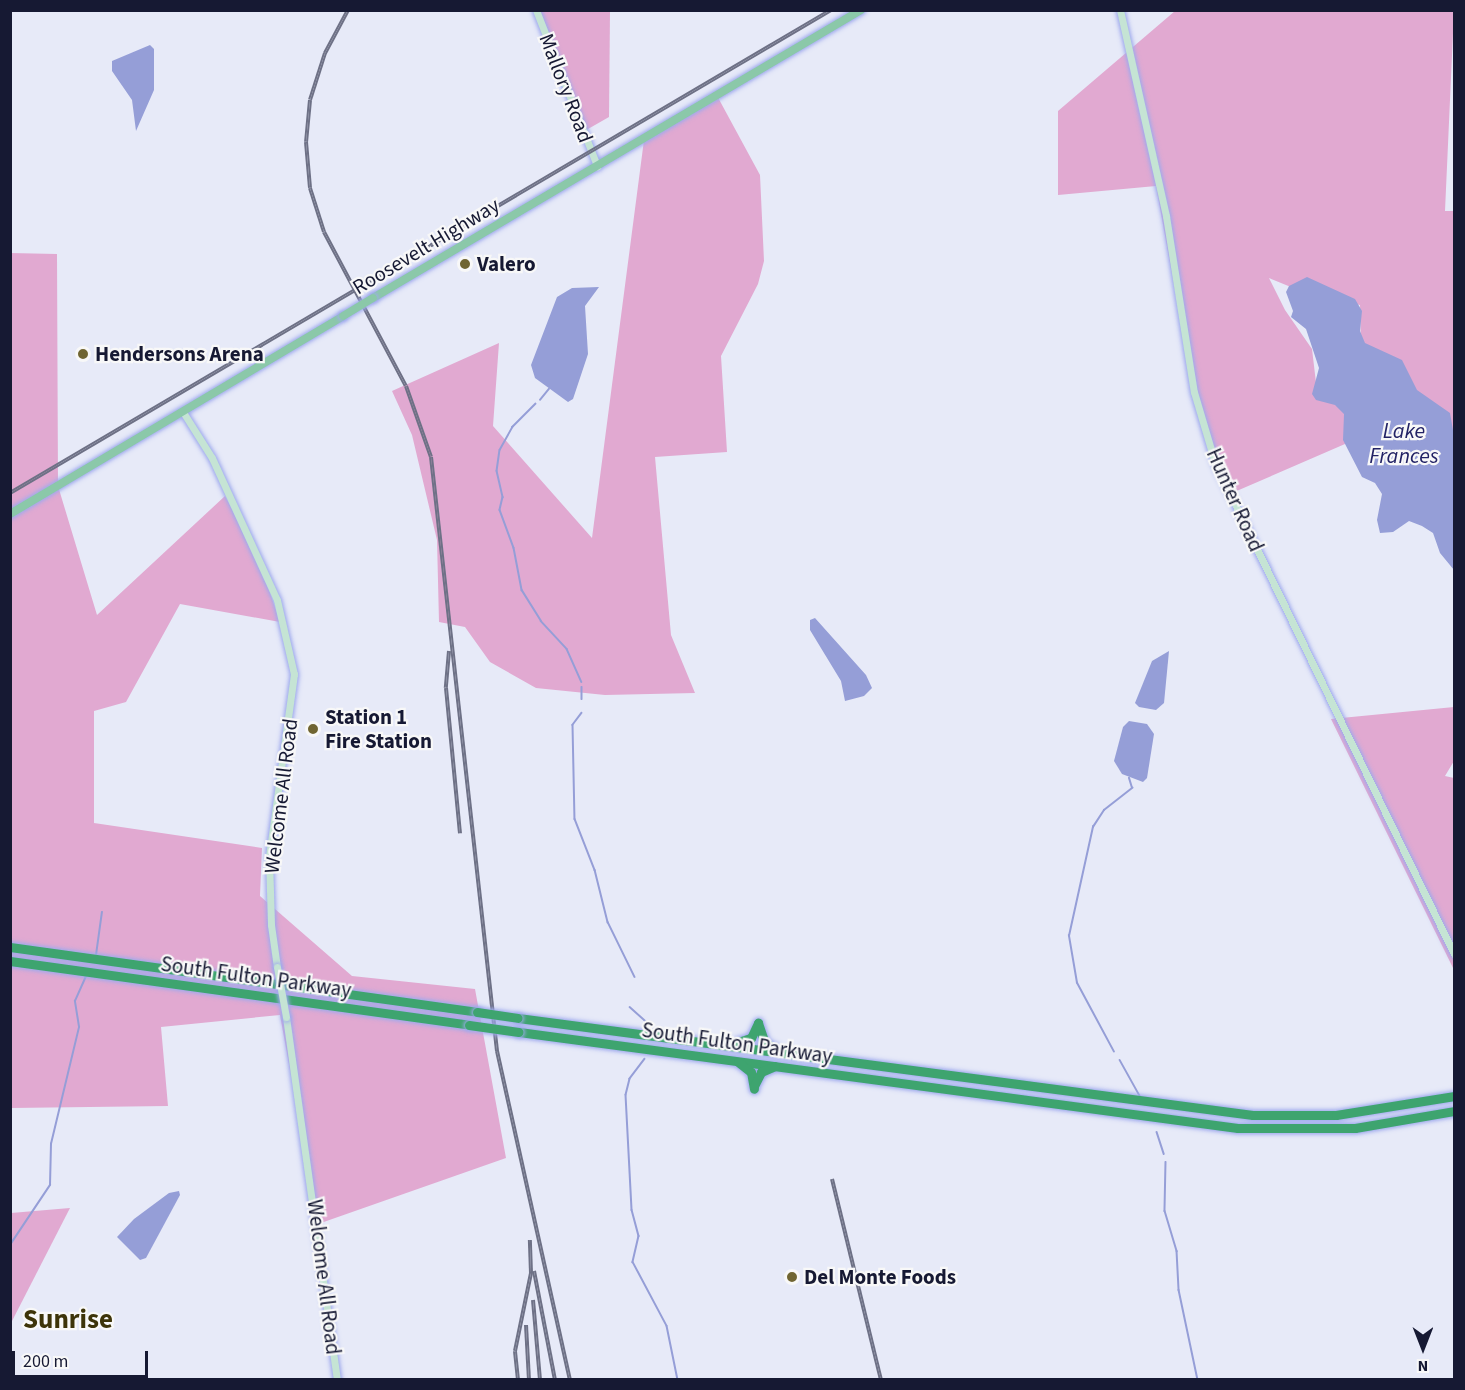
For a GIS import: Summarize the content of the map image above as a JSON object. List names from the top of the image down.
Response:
{
  "streets": {
    "highway": ["South Fulton Parkway"],
    "main road": ["Roosevelt Highway"],
    "street": ["Mallory Road", "Hunter Road", "Welcome All Road"]
  },
  "crossings": [
    ["Mallory Road", "Roosevelt Highway"],
    ["Roosevelt Highway", "Welcome All Road"]
  ],
  "districts": ["Sunrise"],
  "water": ["Lake Frances"],
  "places": [
    "Valero",
    "Hendersons Arena",
    "Station 1 Fire Station",
    "Del Monte Foods"
  ],
  "scale_bar": "200 m",
  "north": "bottom"
}
